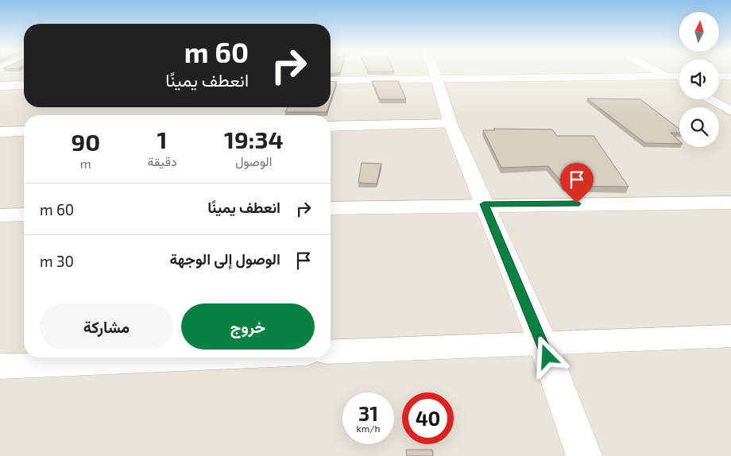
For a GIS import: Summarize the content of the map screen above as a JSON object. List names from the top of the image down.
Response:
{
  "north": "top",
  "page": {
    "turn": ["60 m", "انعطف يمينًا"],
    "eta": [
      "19:34",
      "الوصول",
      "1",
      "دقيقة",
      "90",
      "m"
    ],
    "list": [
      {
        "name": "انعطف يمينًا",
        "value": "60 m"
      },
      {
        "name": "الوصول إلى الوجهة",
        "value": "30 m"
      }
    ],
    "buttons": ["خروج", "مشاركة"],
    "speed": "31 km/h",
    "limit": "40"
  }
}
